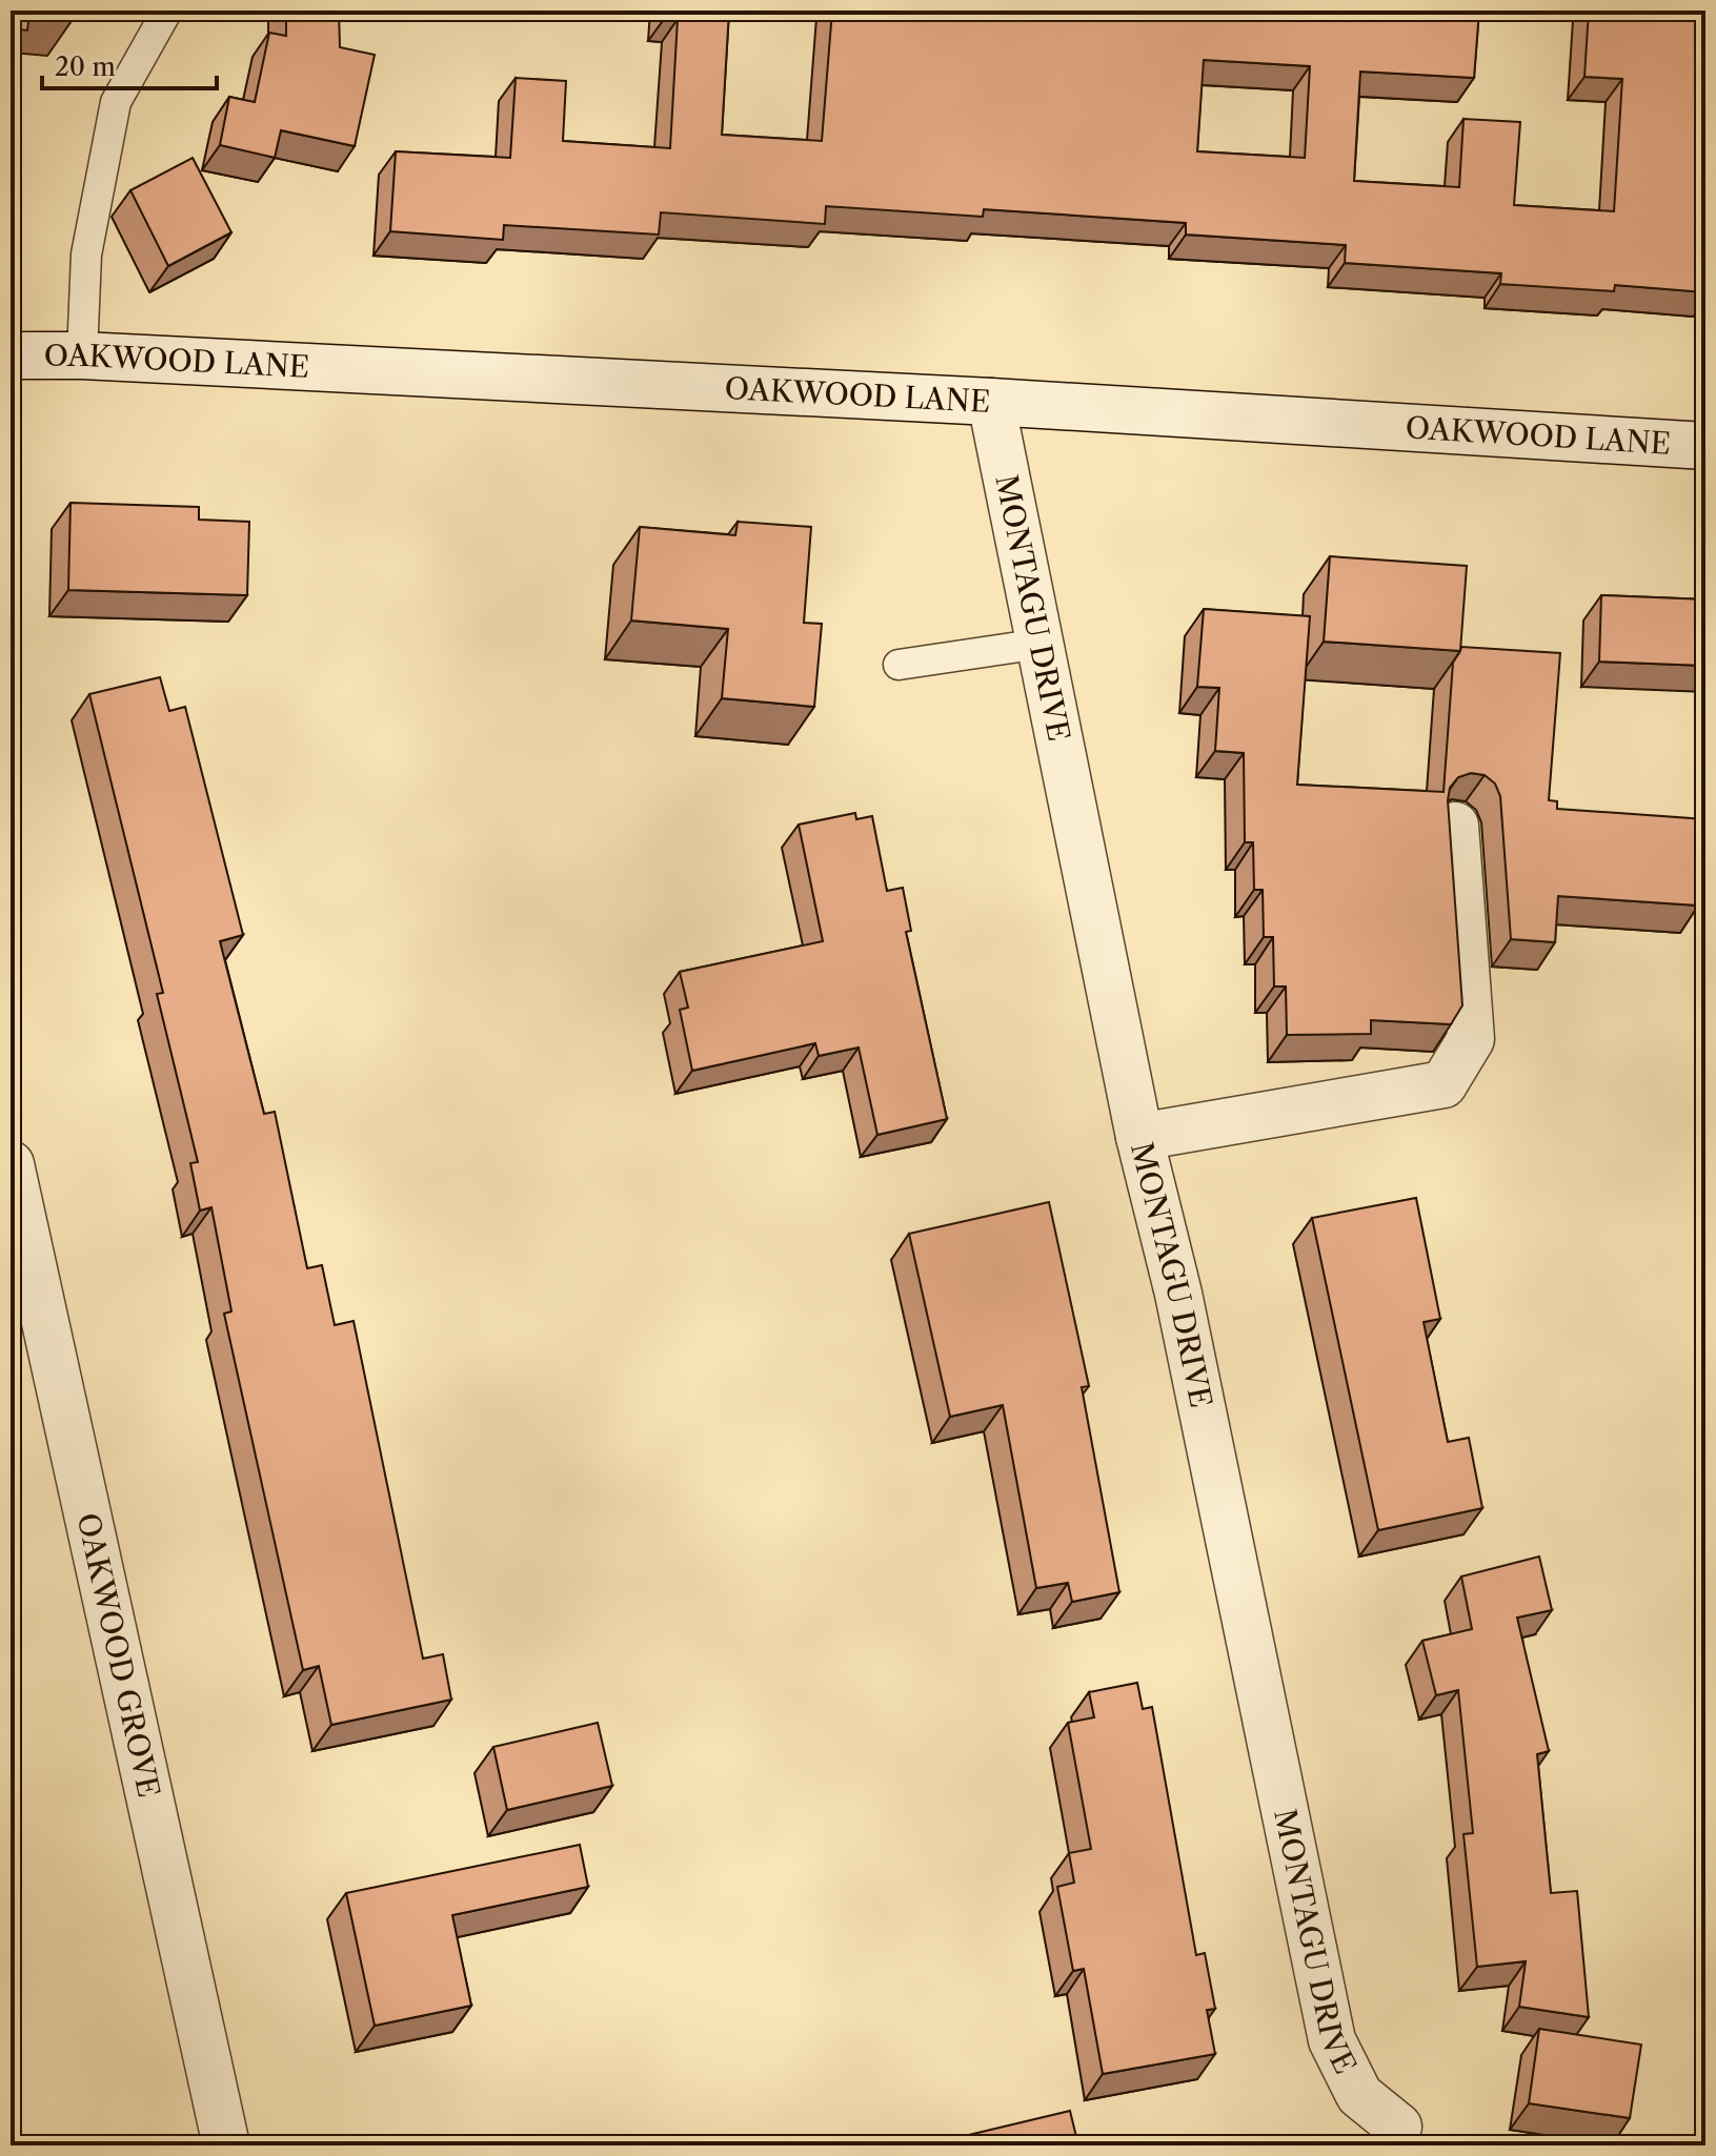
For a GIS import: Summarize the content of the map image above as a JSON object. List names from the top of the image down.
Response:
{
  "streets": {
    "street": ["OAKWOOD LANE", "MONTAGU DRIVE", "OAKWOOD GROVE"]
  },
  "crossings": [
    ["OAKWOOD LANE", "MONTAGU DRIVE"]
  ],
  "scale_bar": "20 m"
}
